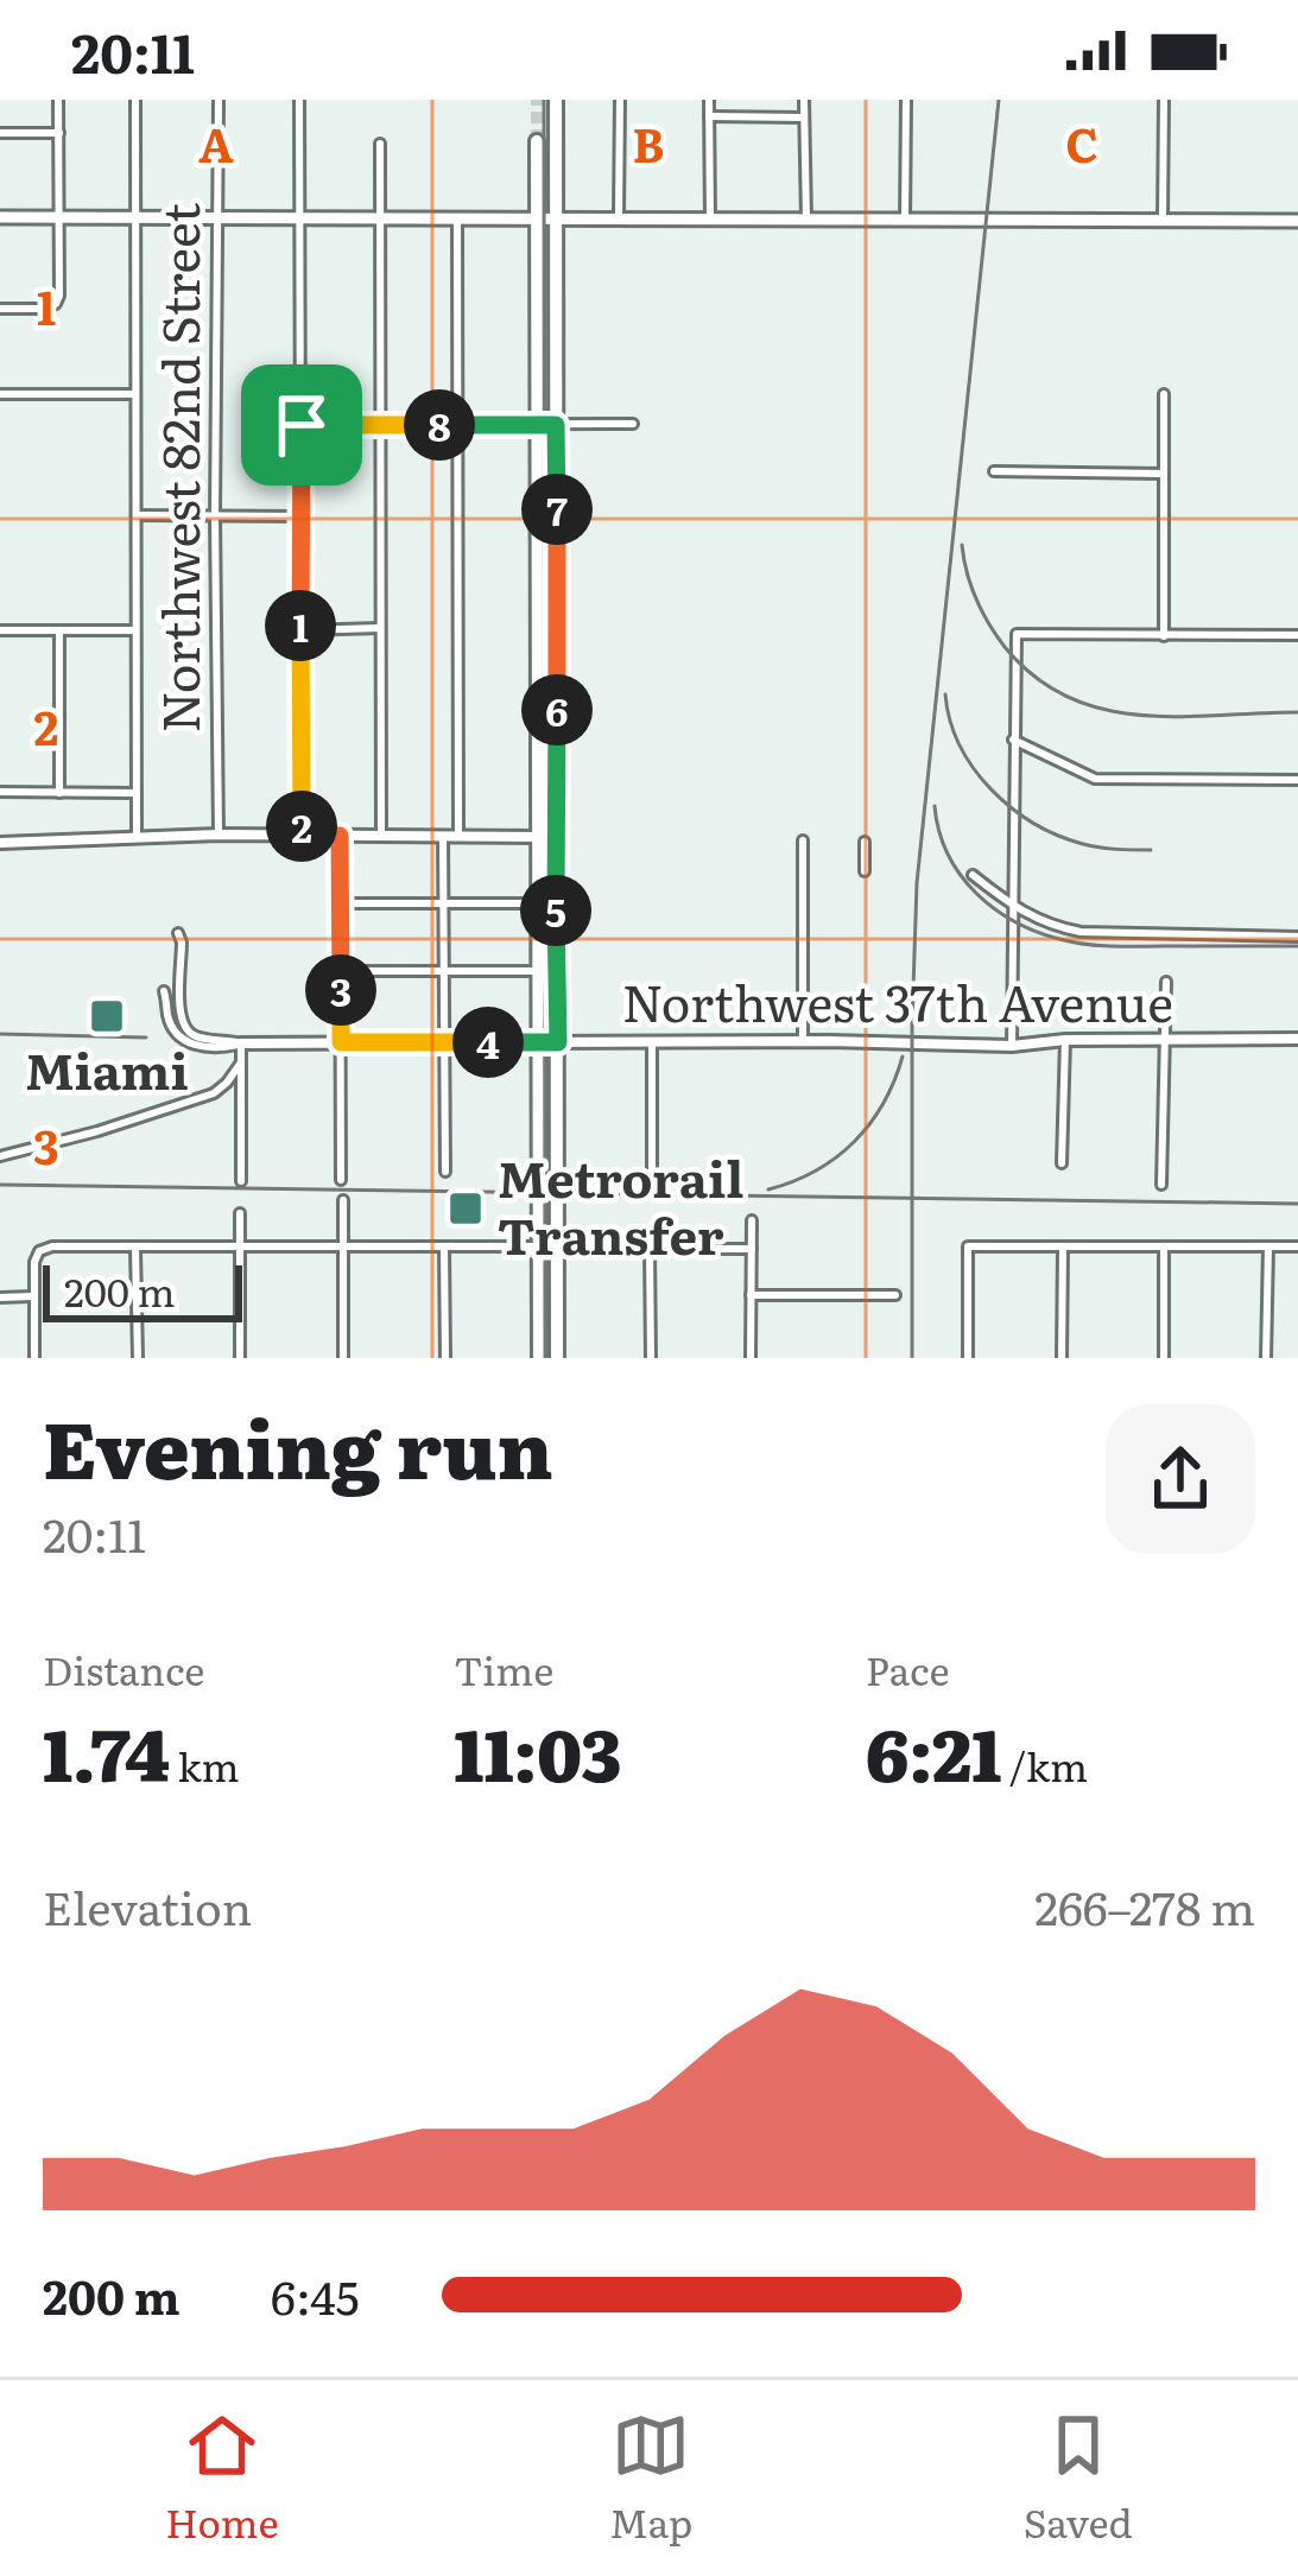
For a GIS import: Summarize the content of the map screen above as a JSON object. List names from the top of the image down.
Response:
{
  "streets": {
    "street": ["Northwest 82nd Street", "Northwest 37th Avenue"]
  },
  "places": {
    "transit": ["Miami", "Metrorail Transfer"]
  },
  "scale_bar": "200 m",
  "page": {
    "status": "20:11",
    "pins": [
      "8",
      "7",
      "1",
      "6",
      "2",
      "5",
      "3",
      "4"
    ],
    "scale": "200 m",
    "heading": ["Evening run", "20:11"],
    "stats": [
      ["Distance", "1.74 km"],
      ["Time", "11:03"],
      ["Pace", "6:21 /km"]
    ],
    "chart": ["Elevation", "266–278 m"],
    "list": [
      {
        "name": "200 m",
        "note": "6:45"
      }
    ],
    "tabs": ["Home", "Map", "Saved"]
  },
  "grid": {
    "columns": ["A", "B", "C"],
    "rows": ["1", "2", "3"]
  }
}
